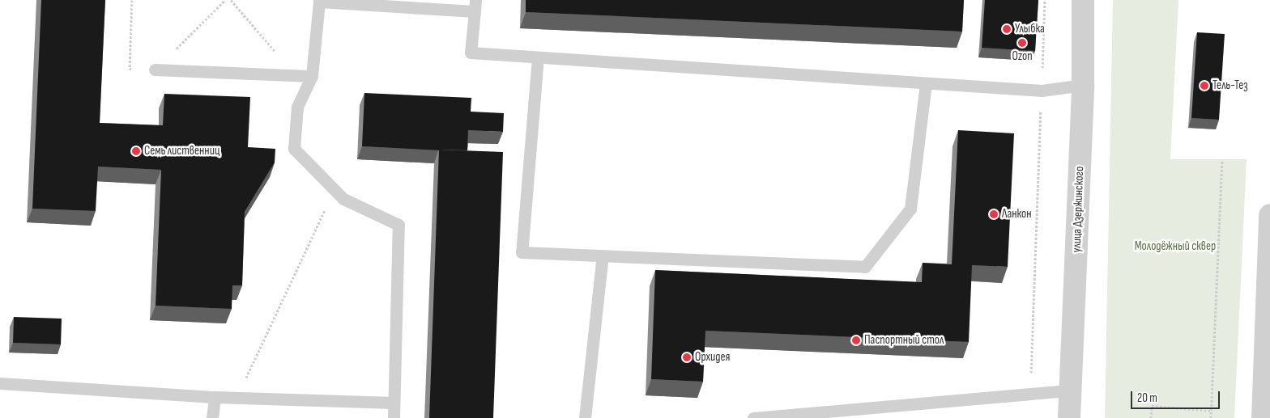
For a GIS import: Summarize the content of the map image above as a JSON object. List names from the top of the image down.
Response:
{
  "streets": {
    "street": ["улица Дзержинского"]
  },
  "parks": ["Молодёжный сквер"],
  "places": [
    "Улыбка",
    "Ozon",
    "Тель-Тез",
    "Семь лиственниц",
    "Ланкон",
    "Паспортный стол",
    "Орхидея"
  ],
  "scale_bar": "20 m"
}
